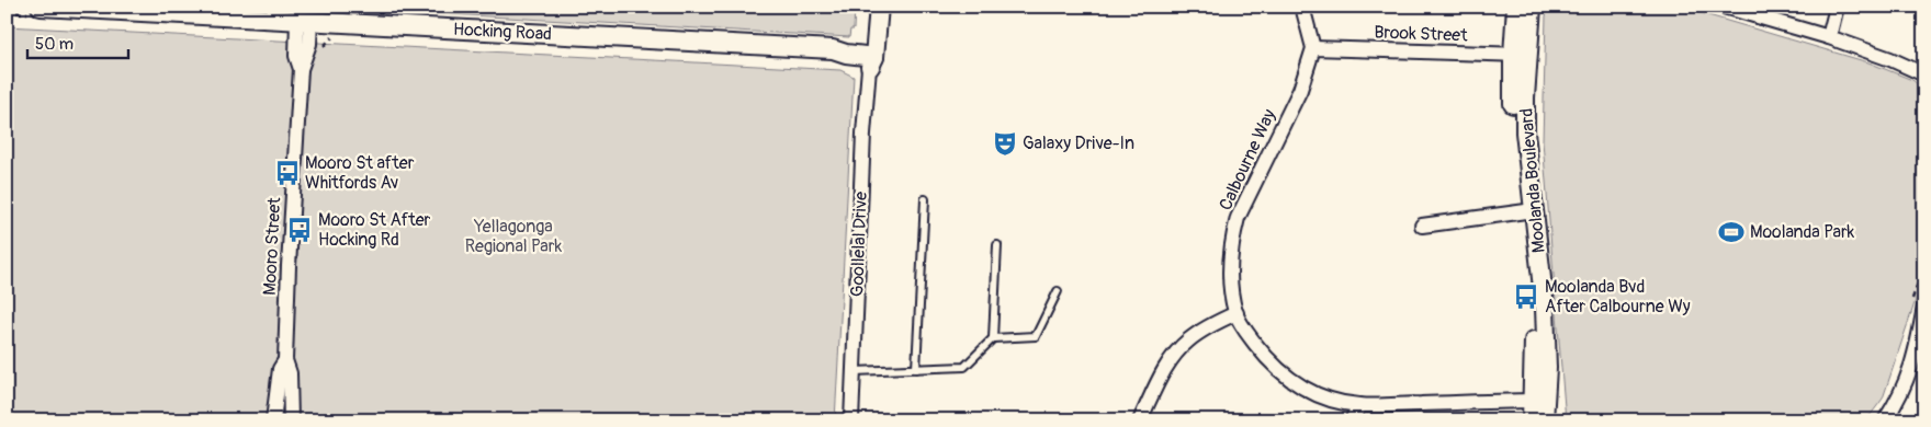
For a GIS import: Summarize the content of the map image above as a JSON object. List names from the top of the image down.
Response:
{
  "streets": {
    "street": [
      "Hocking Road",
      "Brook Street",
      "Calbourne Way",
      "Moolanda Boulevard",
      "Goollelal Drive",
      "Mooro Street"
    ]
  },
  "crossings": [
    ["Hocking Road", "Goollelal Drive"],
    ["Hocking Road", "Mooro Street"],
    ["Brook Street", "Calbourne Way"],
    ["Brook Street", "Moolanda Boulevard"],
    ["Calbourne Way", "Moolanda Boulevard"]
  ],
  "parks": ["Yellagonga Regional Park"],
  "places": {
    "theatre": ["Galaxy Drive-In"],
    "bus stop": ["Mooro St after Whitfords Av", "Mooro St After Hocking Rd", "Moolanda Bvd After Calbourne Wy"],
    "sports": ["Moolanda Park"]
  },
  "scale_bar": "50 m"
}
